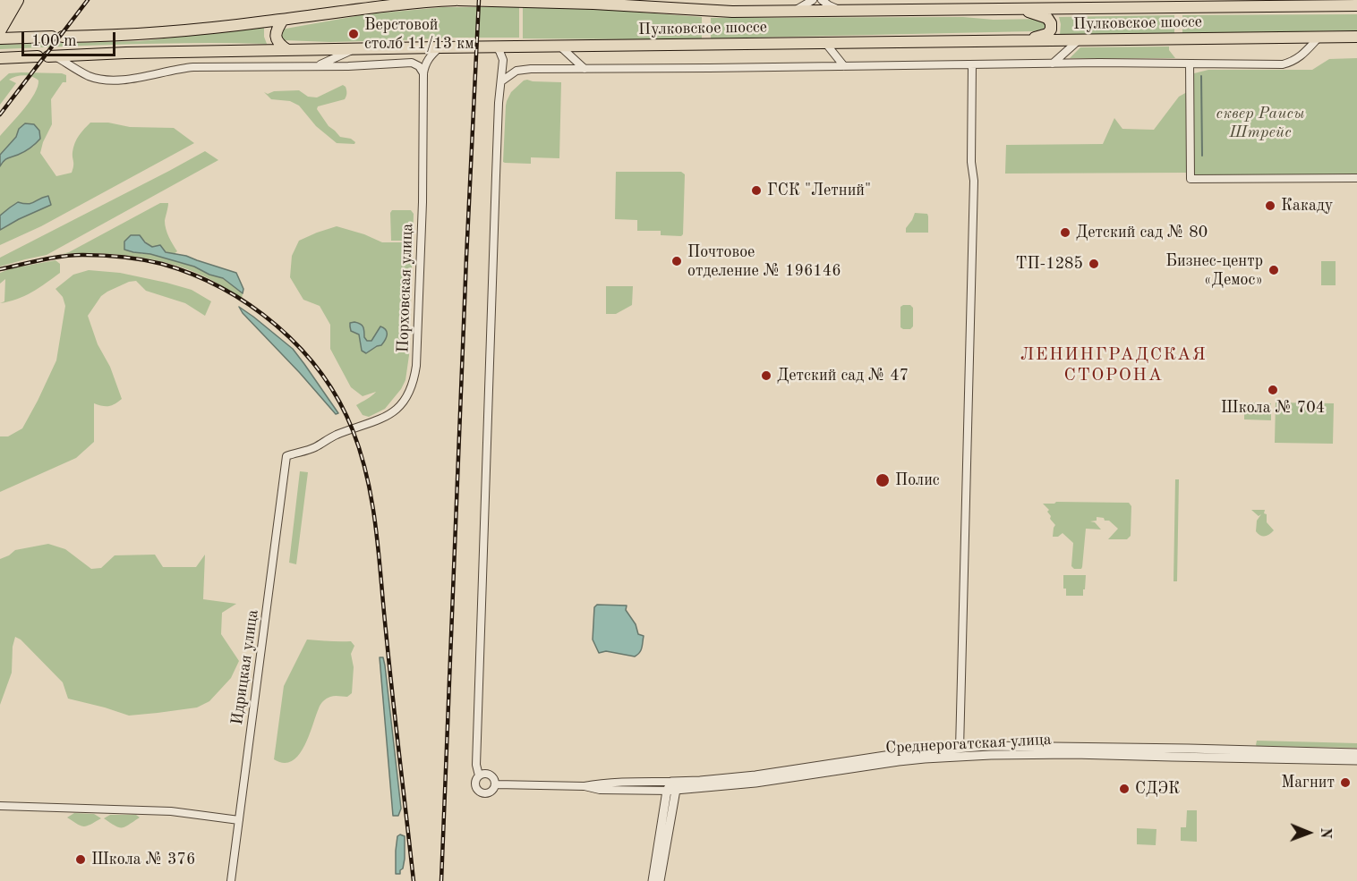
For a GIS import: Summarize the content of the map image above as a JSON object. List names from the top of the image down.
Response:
{
  "streets": {
    "main road": ["Пулковское шоссе"],
    "street": ["Порховская улица", "Идрицкая улица", "Среднерогатская улица"]
  },
  "crossings": [
    ["Пулковское шоссе", "Порховская улица"],
    ["Порховская улица", "Идрицкая улица"]
  ],
  "districts": ["ЛЕНИНГРАДСКАЯ СТОРОНА"],
  "parks": ["сквер Раисы Штрейс"],
  "places": [
    "Верстовой столб 11/13 км",
    "ГСК \"Летний\"",
    "Какаду",
    "Детский сад № 80",
    "Почтовое отделение № 196146",
    "ТП-1285",
    "Бизнес-центр «Демос»",
    "Детский сад № 47",
    "Школа № 704",
    "Полис",
    "Магнит",
    "СДЭК",
    "Школа № 376"
  ],
  "scale_bar": "100 m",
  "north": "right"
}
